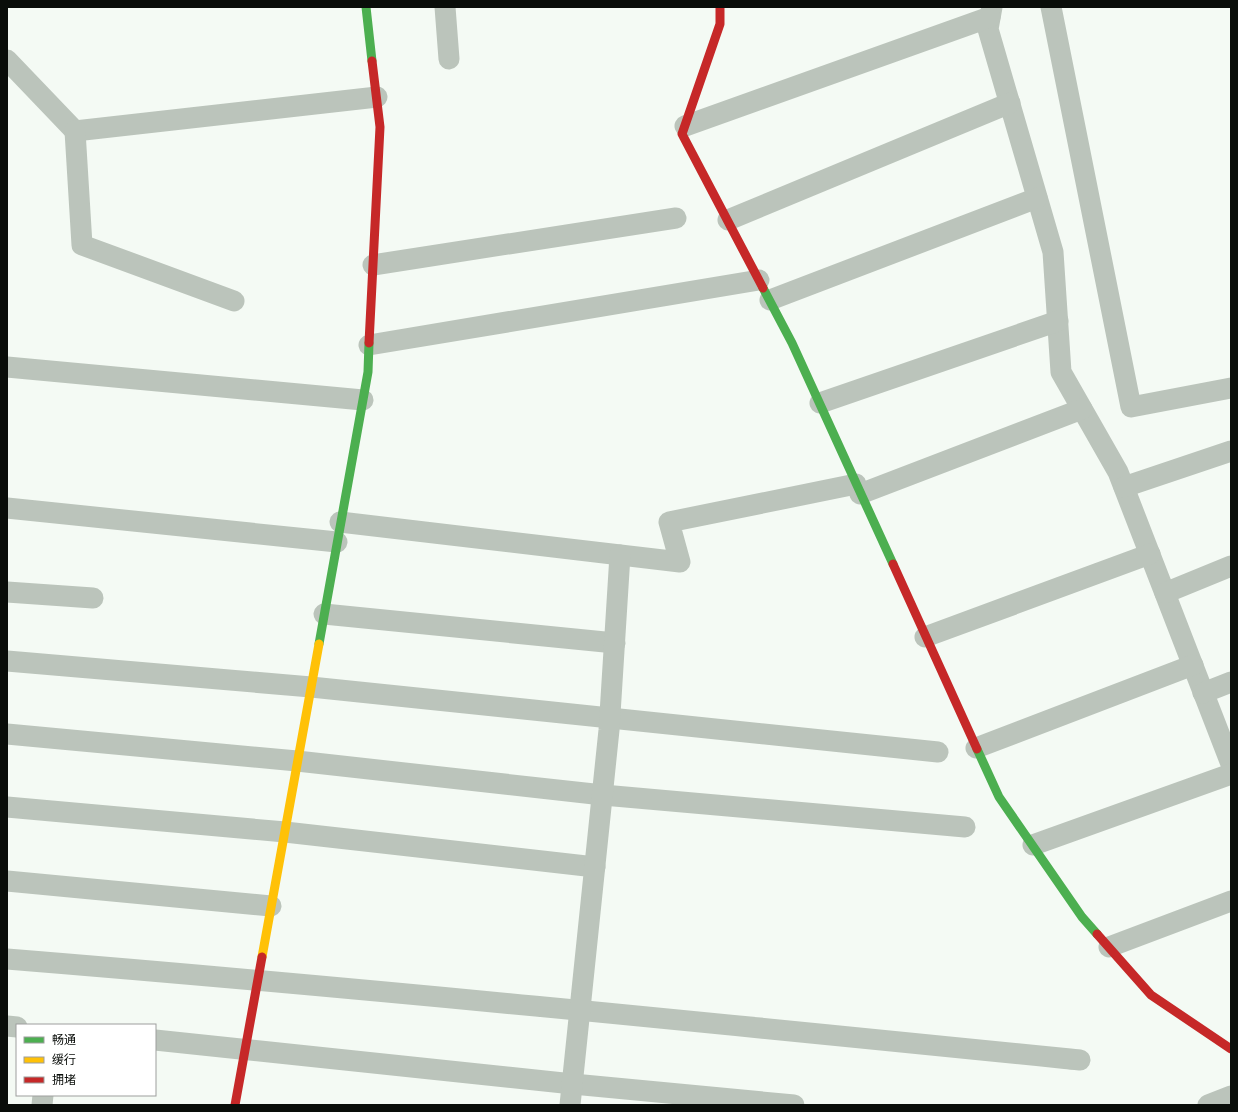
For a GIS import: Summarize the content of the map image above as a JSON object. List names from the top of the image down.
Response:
{
  "legend": ["畅通", "缓行", "拥堵"]
}
